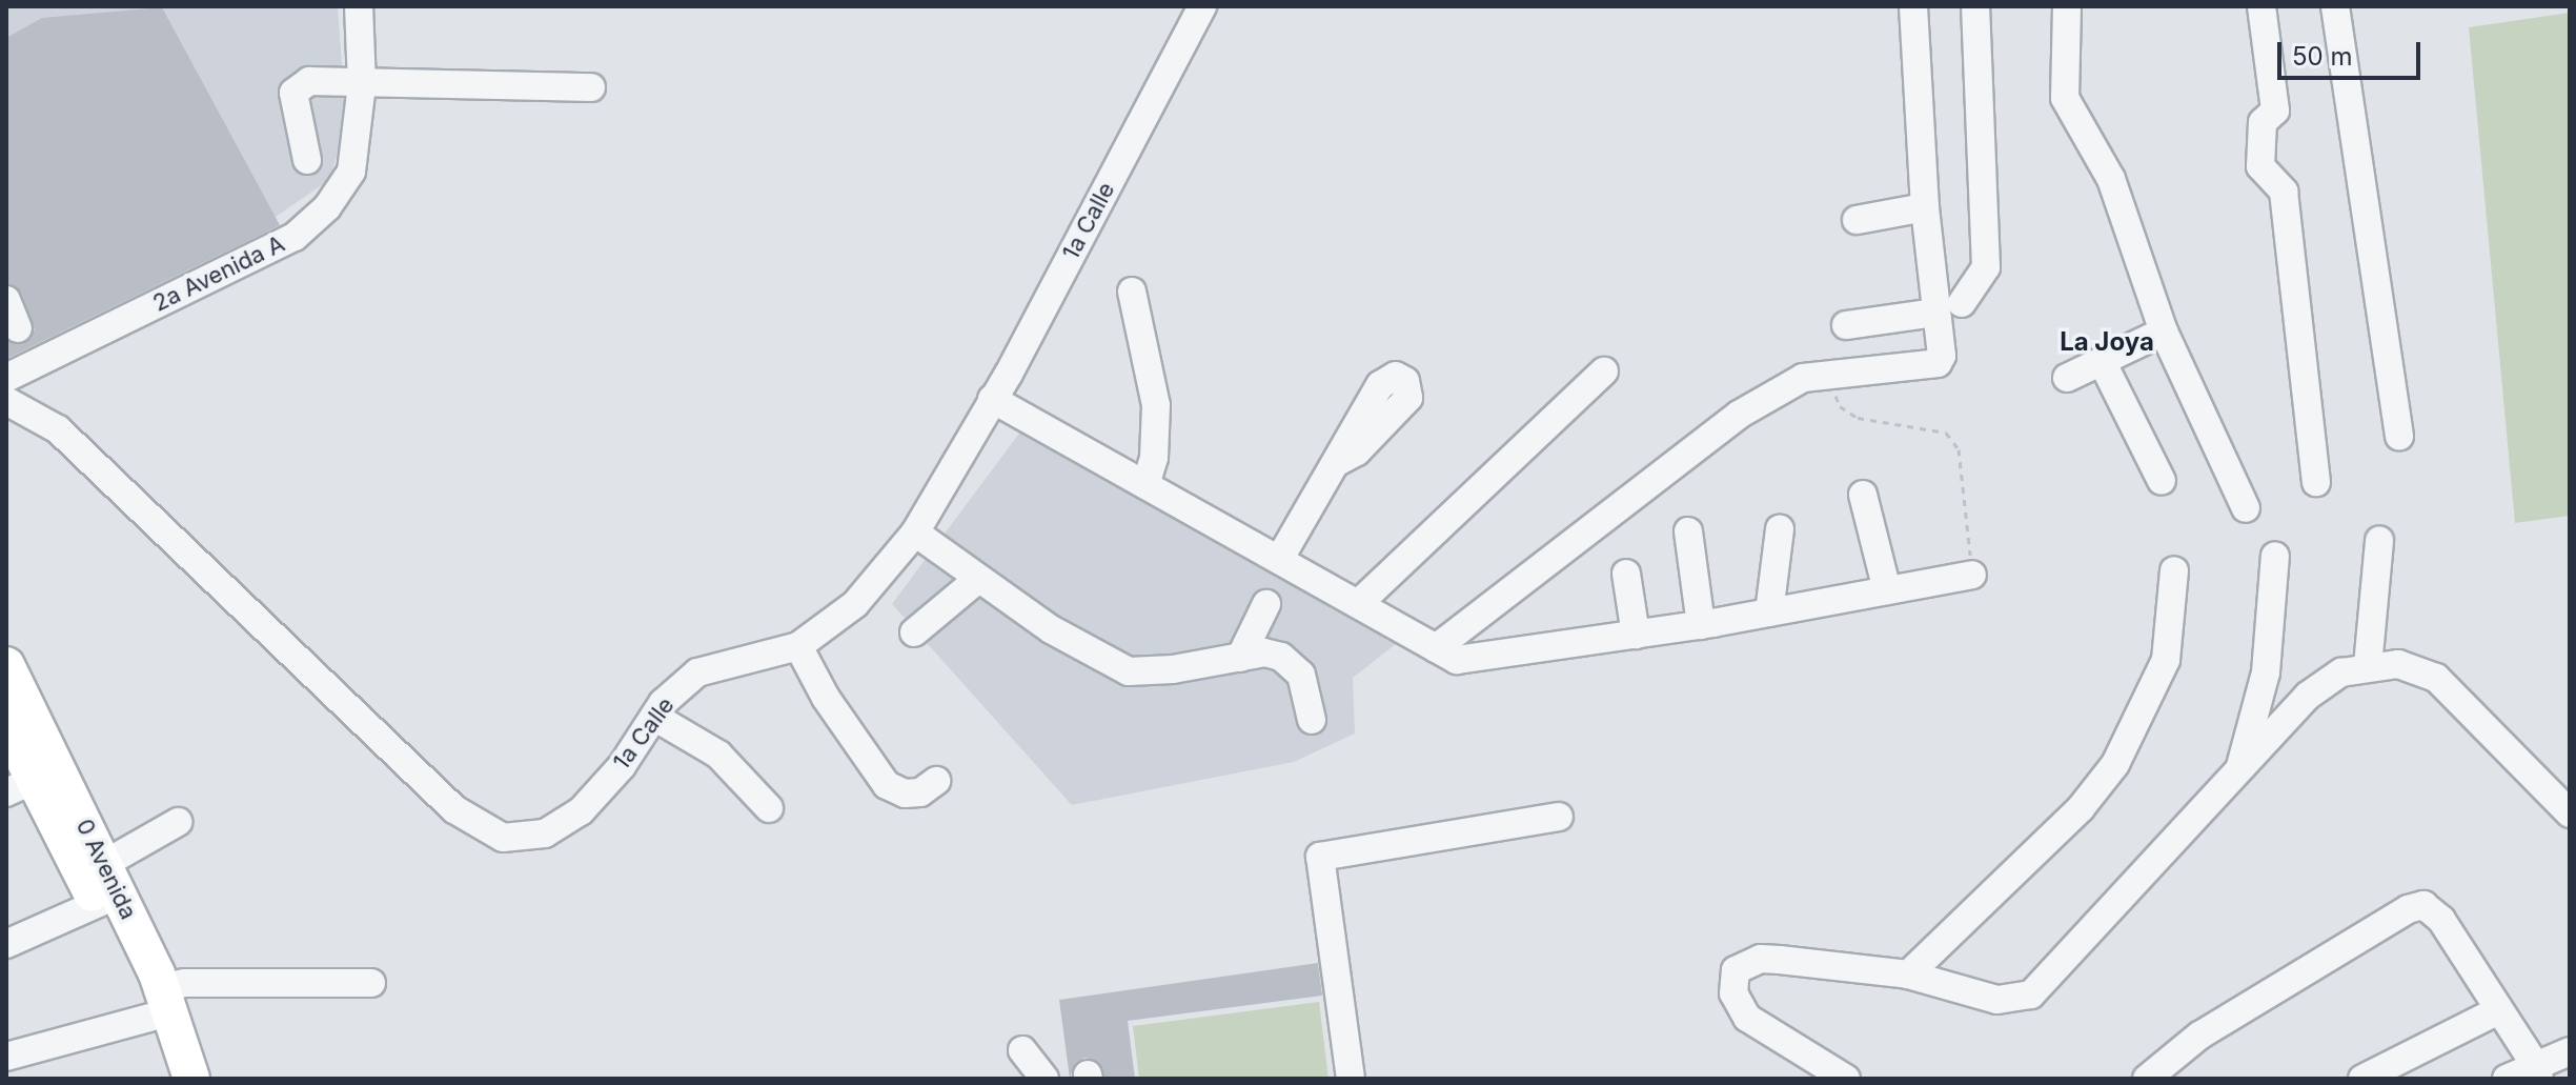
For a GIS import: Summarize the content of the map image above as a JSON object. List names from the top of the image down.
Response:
{
  "streets": {
    "main road": ["0 Avenida"],
    "street": ["1a Calle", "2a Avenida A"]
  },
  "districts": ["La Joya"],
  "scale_bar": "50 m"
}
